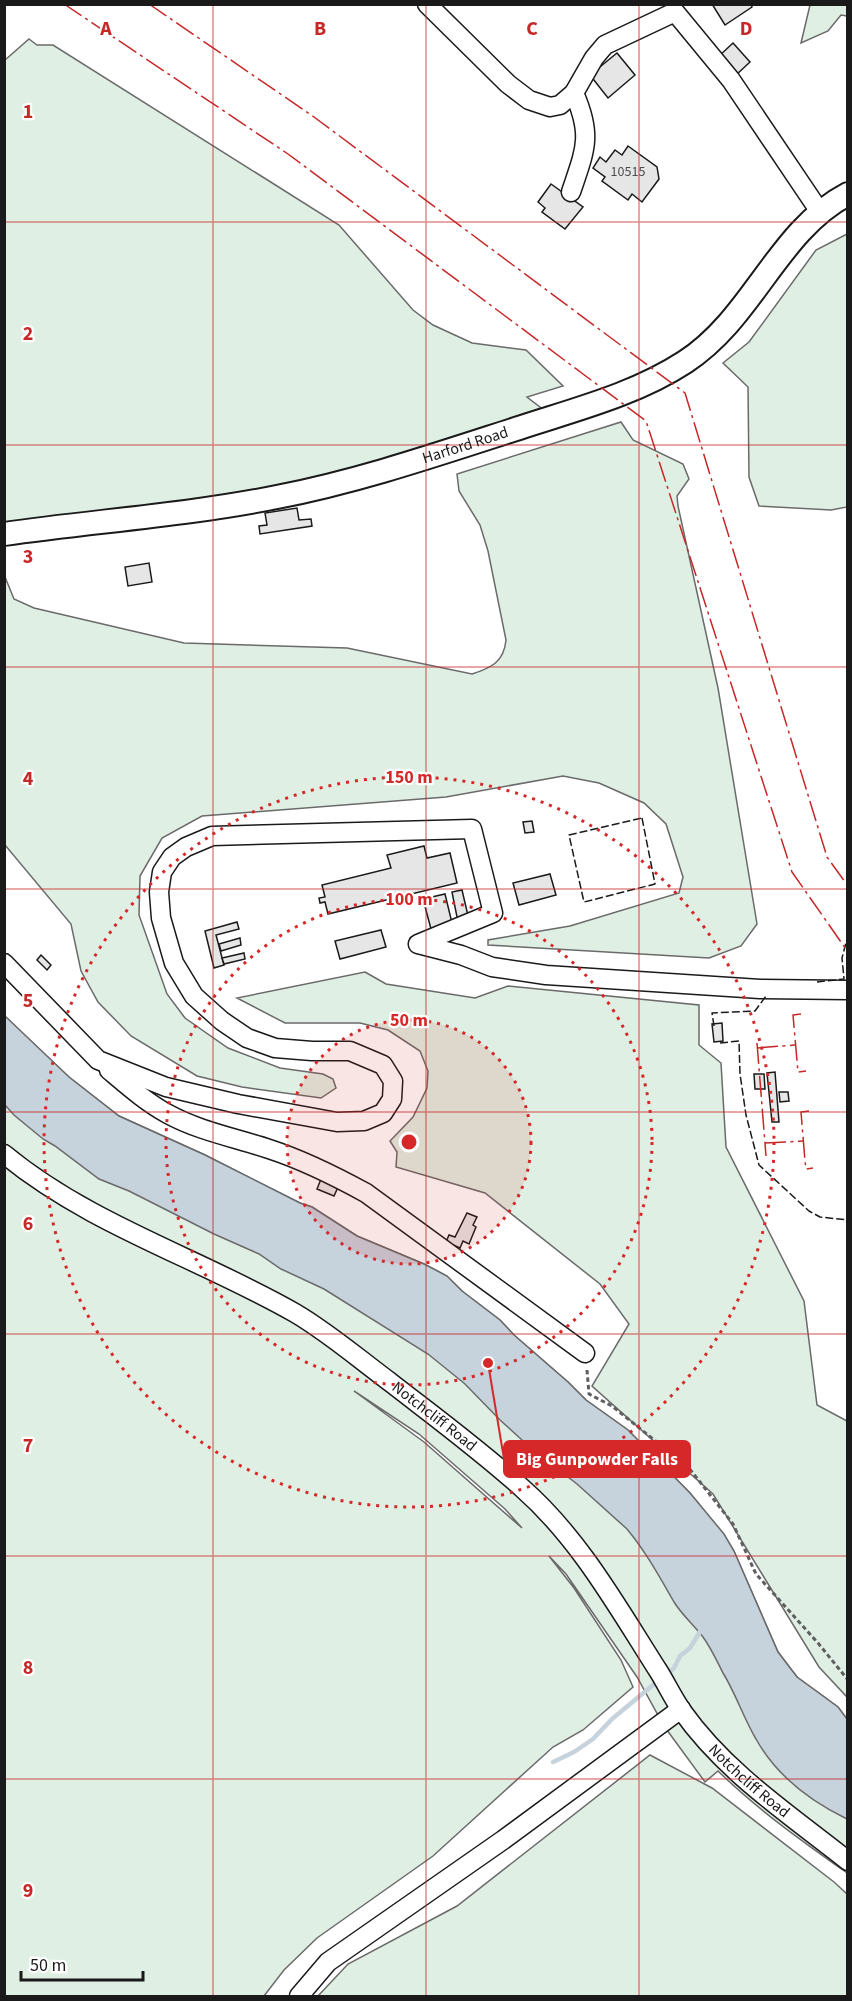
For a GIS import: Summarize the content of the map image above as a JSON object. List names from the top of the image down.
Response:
{
  "streets": {
    "main road": ["Harford Road"],
    "street": ["Notchcliff Road"]
  },
  "places": ["Big Gunpowder Falls"],
  "house_numbers": ["10515"],
  "scale_bar": "50 m",
  "grid": {
    "columns": [
      "A",
      "B",
      "C",
      "D"
    ],
    "rows": [
      "1",
      "2",
      "3",
      "4",
      "5",
      "6",
      "7",
      "8",
      "9"
    ]
  },
  "rings": ["150 m", "100 m", "50 m"]
}
